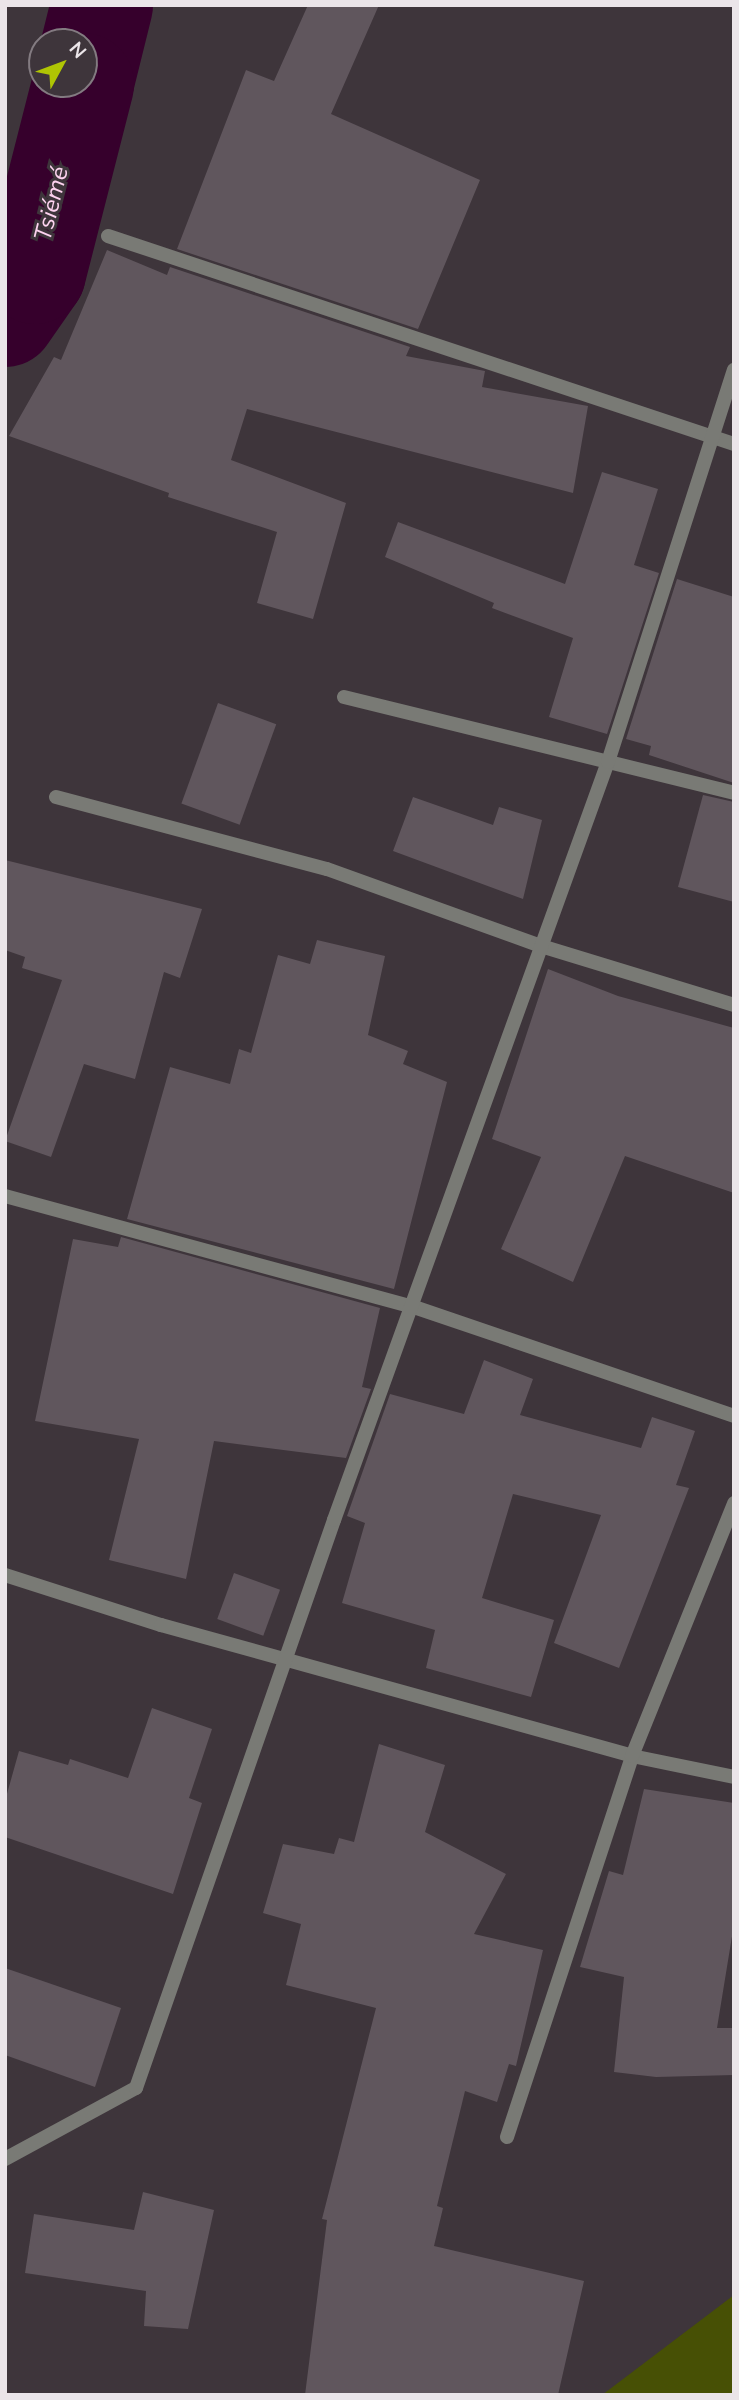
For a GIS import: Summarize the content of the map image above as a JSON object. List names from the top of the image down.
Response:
{
  "water": ["Tsiémé"],
  "north": "top right"
}
